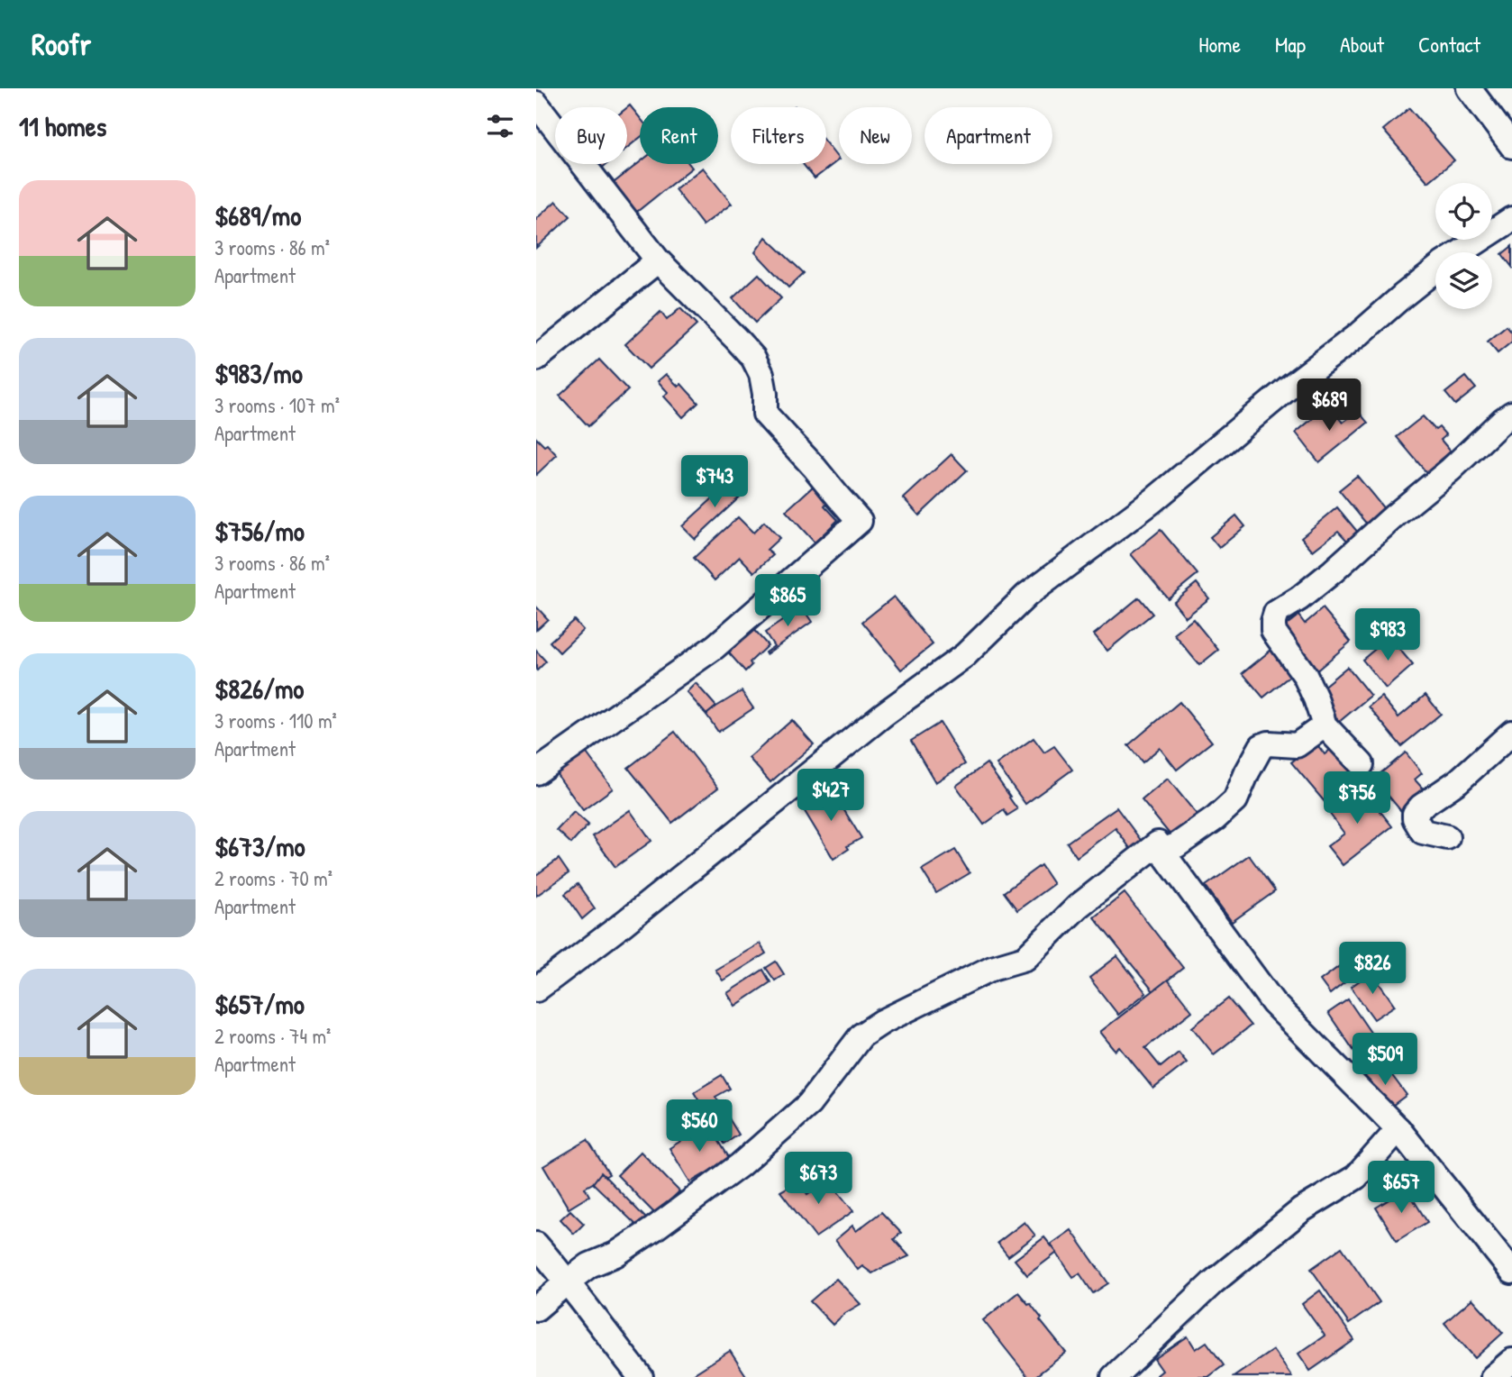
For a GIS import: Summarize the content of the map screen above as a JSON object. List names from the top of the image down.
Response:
{
  "page": {
    "header": "Roofr",
    "nav": [
      "Home",
      "Map",
      "About",
      "Contact"
    ],
    "heading": "11 homes",
    "chip": [
      "Buy",
      "Rent",
      "Filters",
      "New",
      "Apartment"
    ],
    "list": [
      {
        "name": "$689/mo",
        "note": "3 rooms · 86 m² · Apartment"
      },
      {
        "name": "$983/mo",
        "note": "3 rooms · 107 m² · Apartment"
      },
      {
        "name": "$756/mo",
        "note": "3 rooms · 86 m² · Apartment"
      },
      {
        "name": "$826/mo",
        "note": "3 rooms · 110 m² · Apartment"
      },
      {
        "name": "$673/mo",
        "note": "2 rooms · 70 m² · Apartment"
      },
      {
        "name": "$657/mo",
        "note": "2 rooms · 74 m² · Apartment"
      }
    ],
    "price": [
      "$689",
      "$743",
      "$865",
      "$983",
      "$427",
      "$756",
      "$826",
      "$509",
      "$560",
      "$673",
      "$657"
    ]
  }
}
